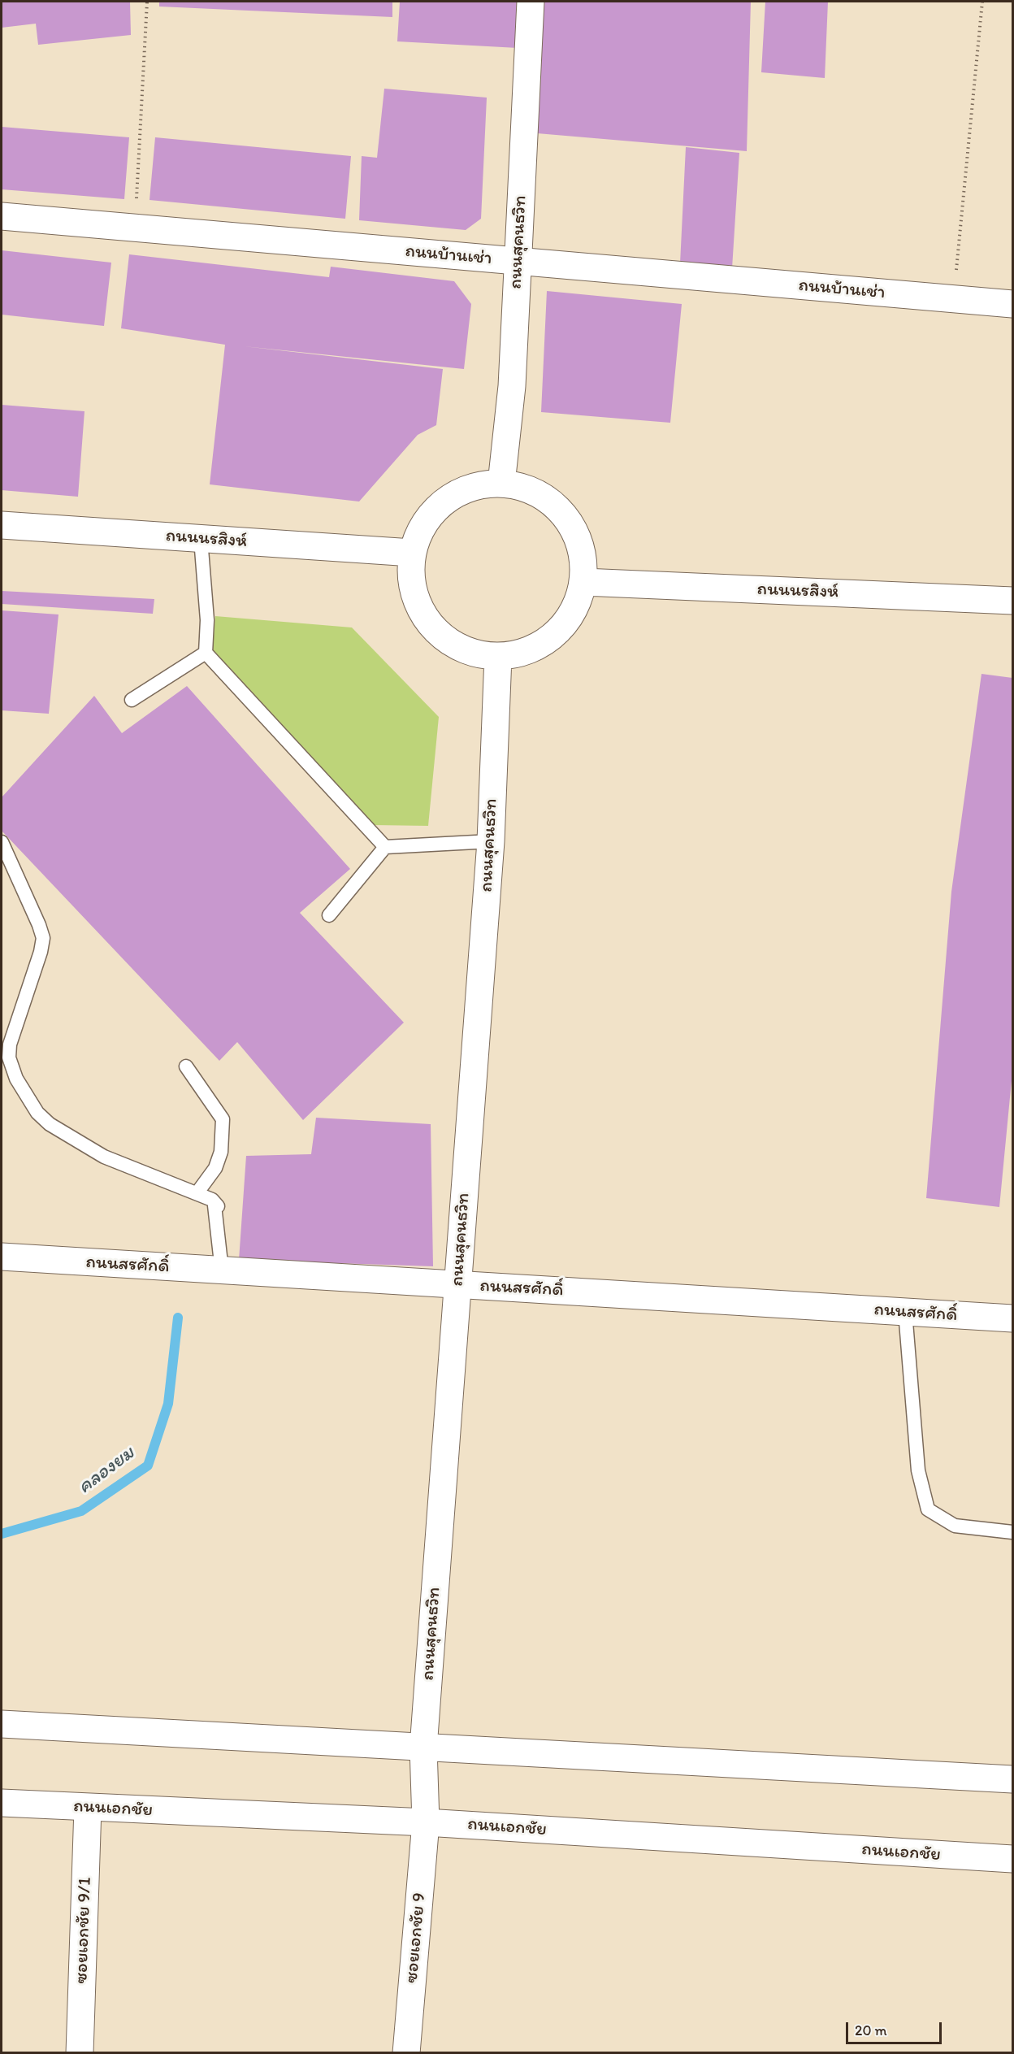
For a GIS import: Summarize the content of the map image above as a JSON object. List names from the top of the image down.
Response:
{
  "streets": {
    "street": [
      "ถนนสุคนธวิท",
      "ถนนบ้านเช่า",
      "ถนนนรสิงห์",
      "ถนนสรศักดิ์",
      "ถนนเอกชัย",
      "ซอยเอกชัย 9/1",
      "ซอยเอกชัย 9"
    ]
  },
  "crossings": [
    ["ถนนสุคนธวิท", "ถนนบ้านเช่า"],
    ["ถนนสุคนธวิท", "ถนนนรสิงห์"],
    ["ถนนสุคนธวิท", "ถนนสรศักดิ์"],
    ["ถนนสุคนธวิท", "ถนนเอกชัย"],
    ["ถนนสุคนธวิท", "ซอยเอกชัย 9"],
    ["ถนนเอกชัย", "ซอยเอกชัย 9/1"],
    ["ถนนเอกชัย", "ซอยเอกชัย 9"]
  ],
  "water": ["คลองยม"],
  "scale_bar": "20 m"
}
